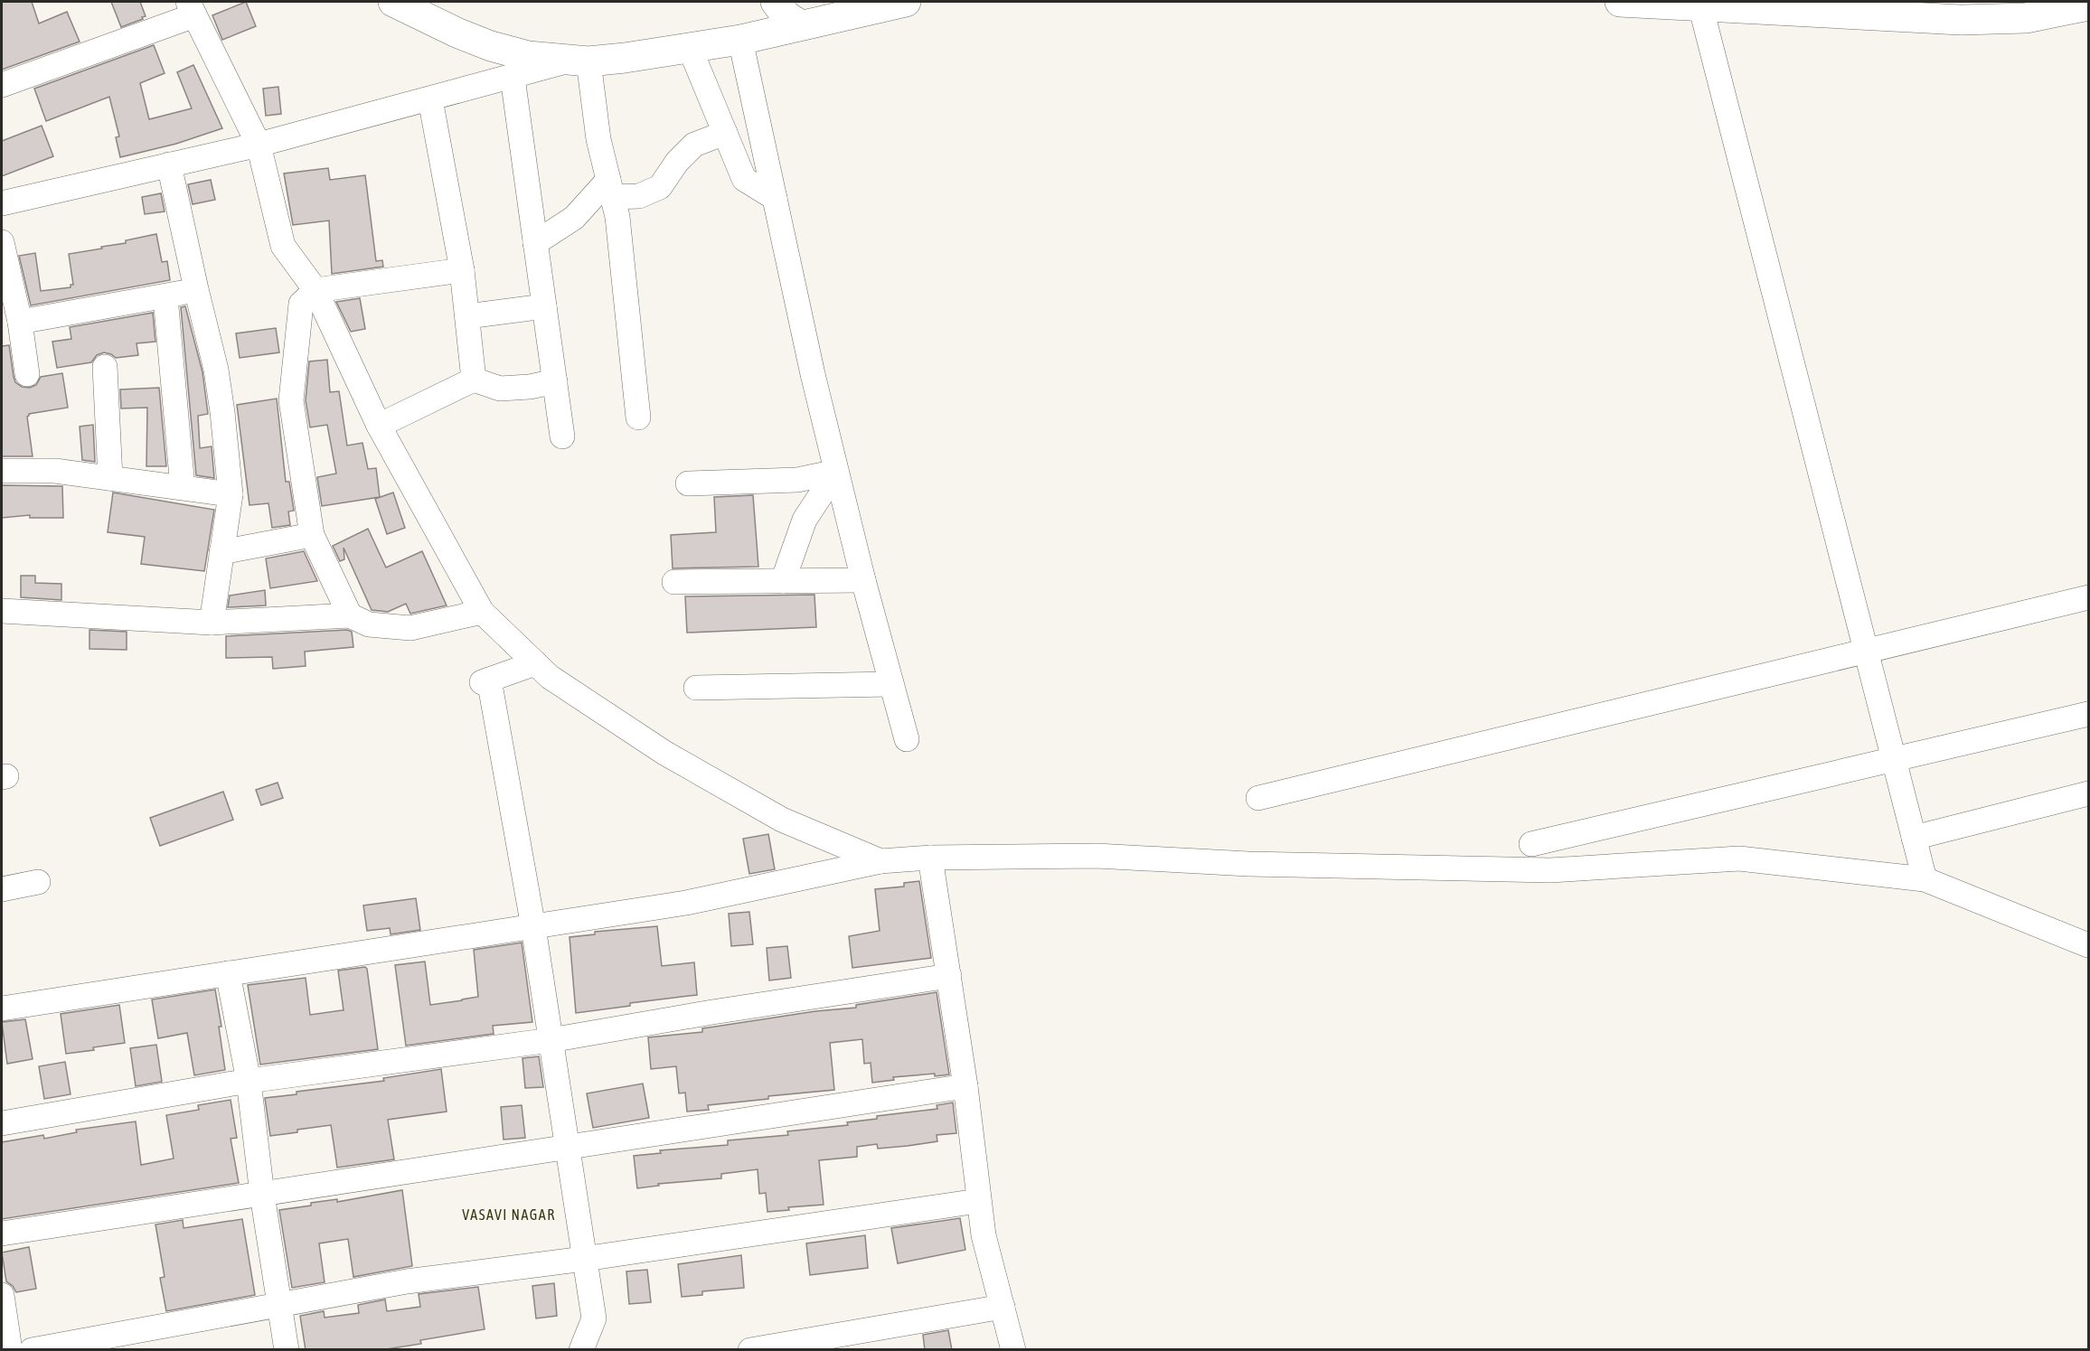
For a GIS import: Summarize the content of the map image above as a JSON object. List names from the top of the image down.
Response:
{
  "districts": ["VASAVI NAGAR"]
}
